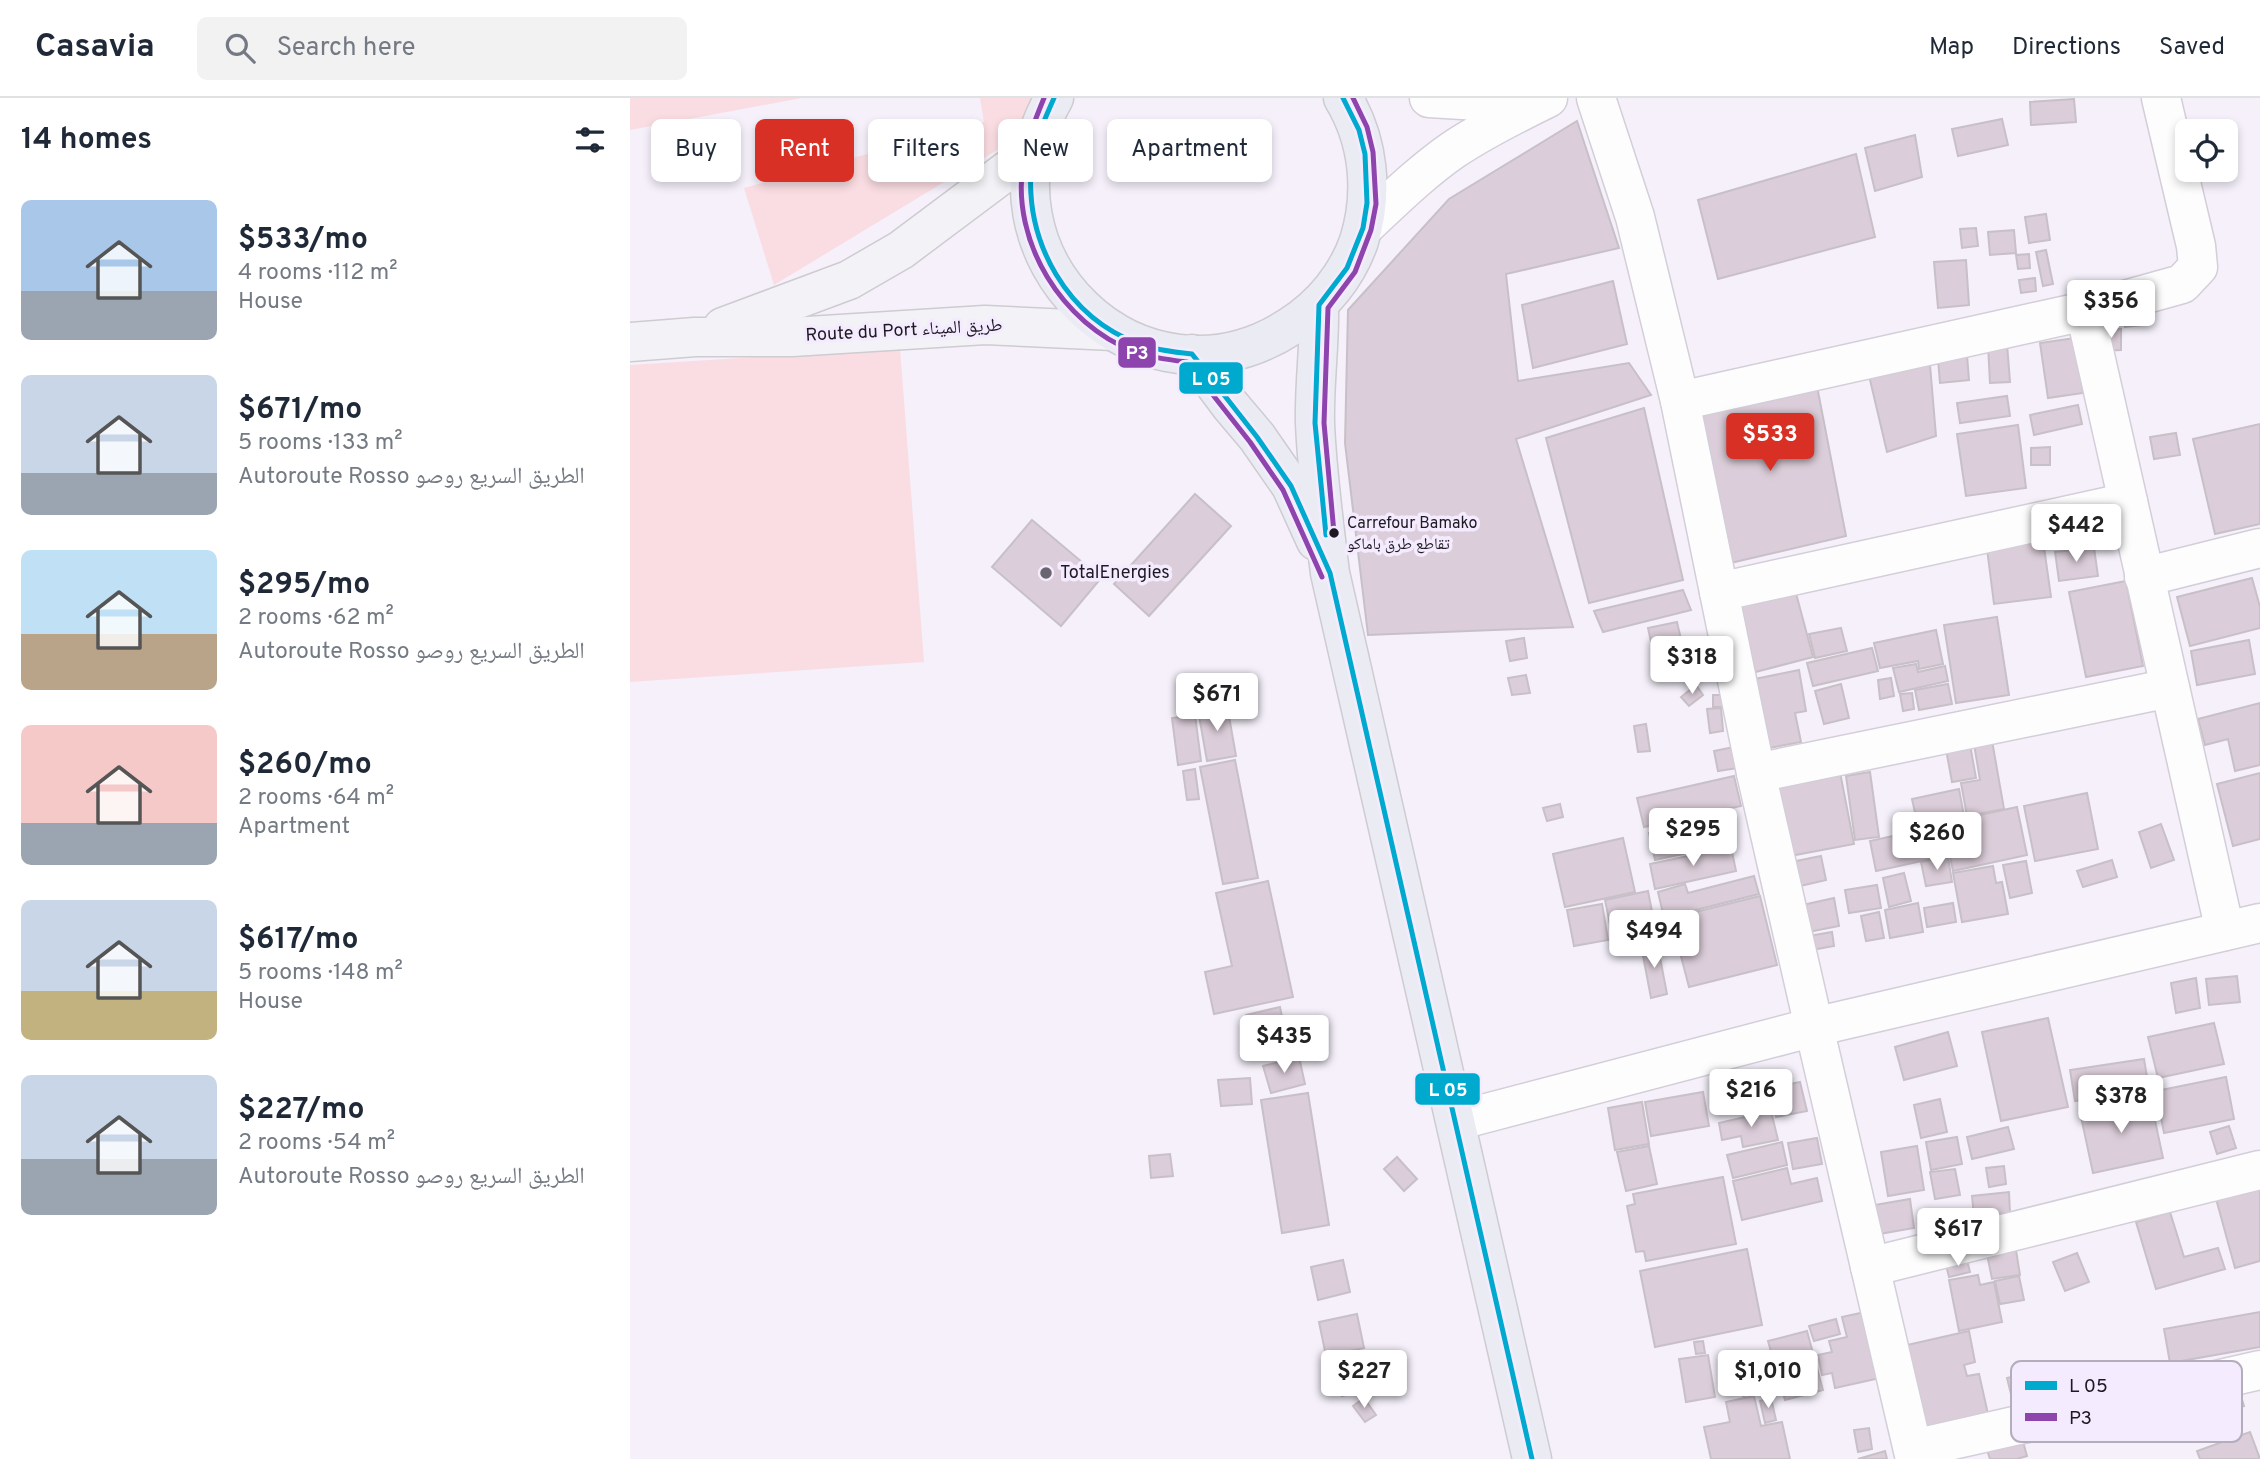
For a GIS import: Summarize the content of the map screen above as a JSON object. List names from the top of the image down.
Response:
{
  "streets": {
    "main road": ["Route du Port طريق الميناء"]
  },
  "places": ["Carrefour Bamako تقاطع طرق باماكو", "TotalEnergies"],
  "lines": ["transit line P3"],
  "legend": ["L 05", "P3"],
  "page": {
    "header": "Casavia",
    "search": "Search here",
    "nav": ["Map", "Directions", "Saved"],
    "heading": "14 homes",
    "chip": [
      "Buy",
      "Rent",
      "Filters",
      "New",
      "Apartment"
    ],
    "list": [
      {
        "name": "$533/mo",
        "note": "4 rooms · 112 m² · House"
      },
      {
        "name": "$671/mo",
        "note": "5 rooms · 133 m² · Autoroute Rosso الطريق السريع روصو"
      },
      {
        "name": "$295/mo",
        "note": "2 rooms · 62 m² · Autoroute Rosso الطريق السريع روصو"
      },
      {
        "name": "$260/mo",
        "note": "2 rooms · 64 m² · Apartment"
      },
      {
        "name": "$617/mo",
        "note": "5 rooms · 148 m² · House"
      },
      {
        "name": "$227/mo",
        "note": "2 rooms · 54 m² · Autoroute Rosso الطريق السريع روصو"
      }
    ],
    "price": [
      "$356",
      "$533",
      "$442",
      "$318",
      "$671",
      "$295",
      "$260",
      "$494",
      "$435",
      "$216",
      "$378",
      "$617",
      "$227",
      "$1,010"
    ]
  }
}
